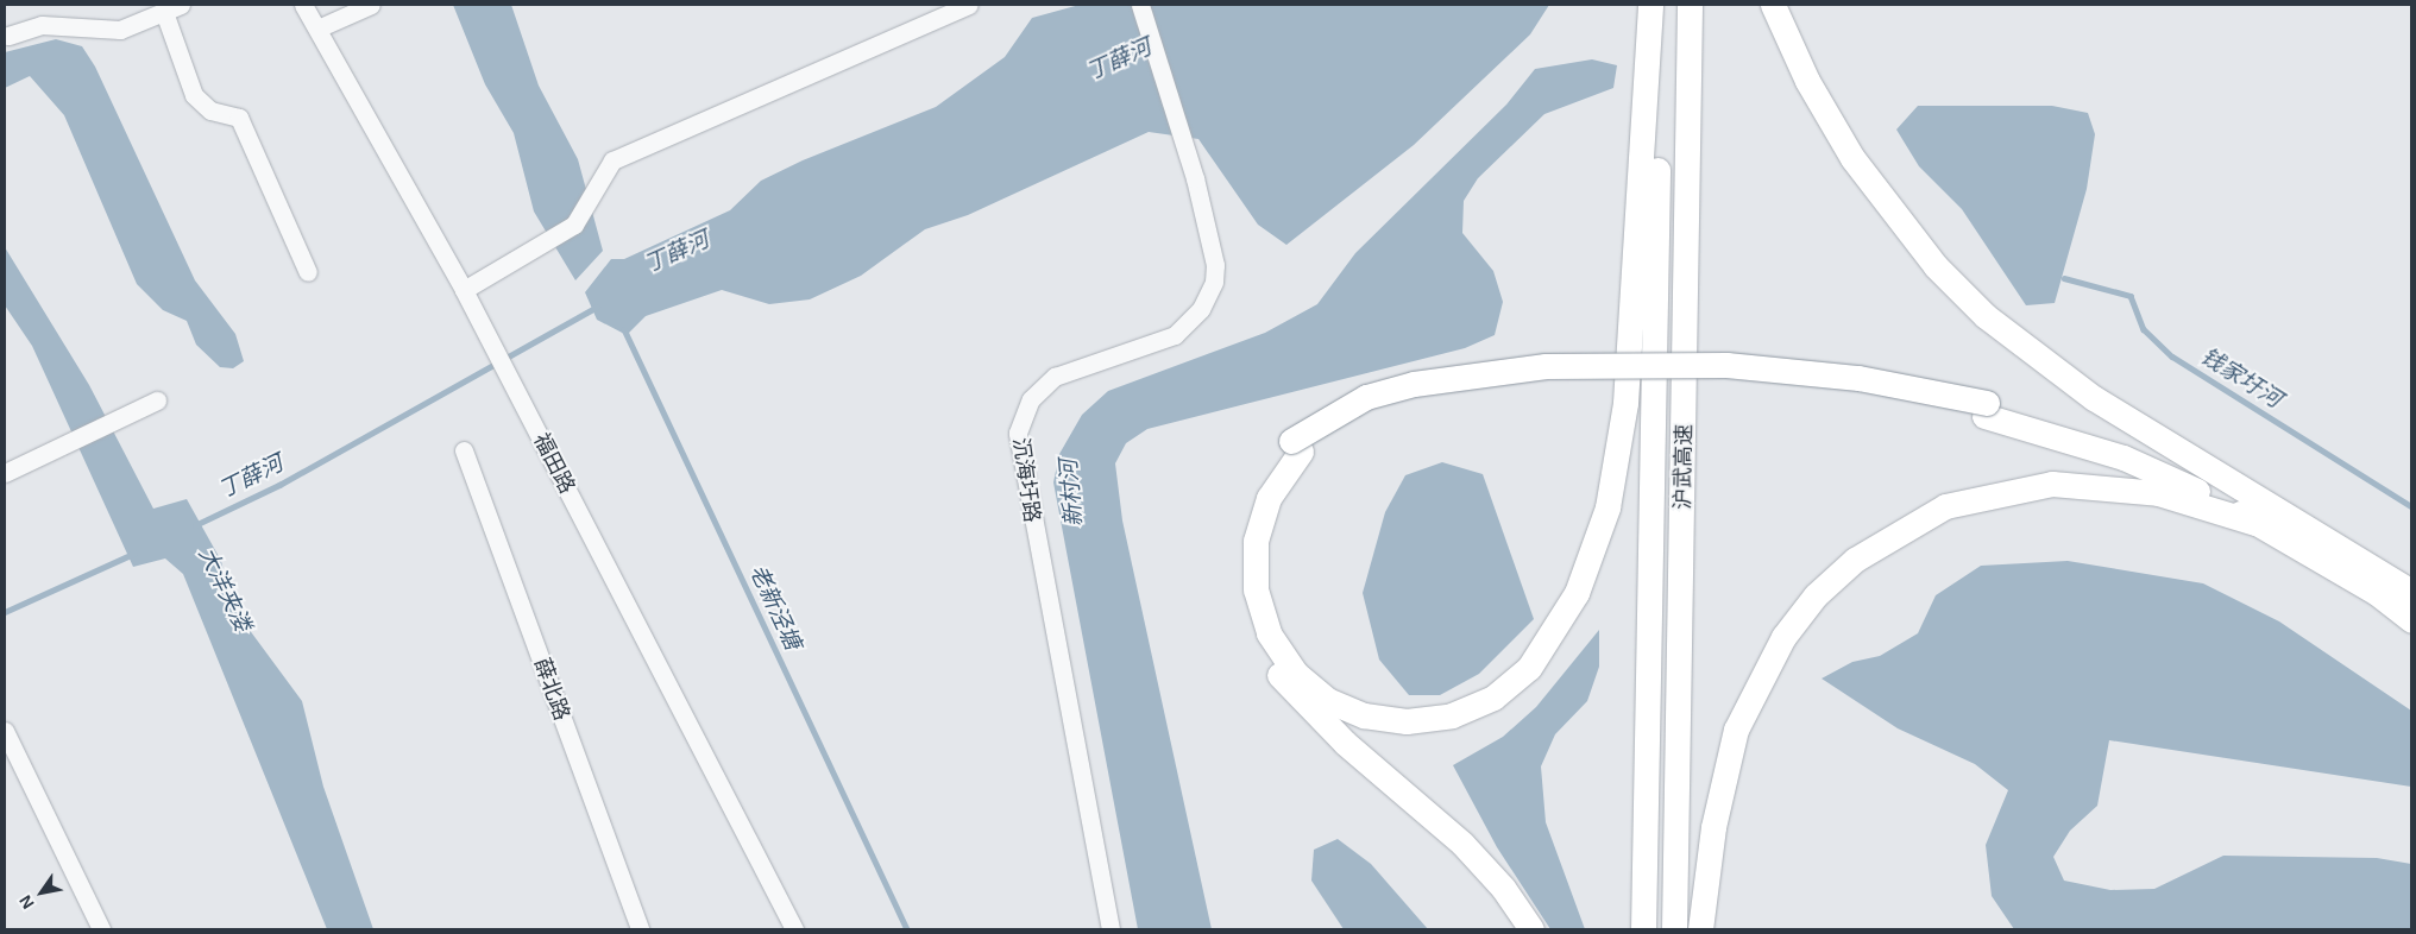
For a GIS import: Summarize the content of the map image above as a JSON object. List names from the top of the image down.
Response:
{
  "streets": {
    "highway": ["沪武高速"],
    "street": ["福田路", "沉海圩路", "薛北路"]
  },
  "water": [
    "丁薛河",
    "钱家圩河",
    "新村河",
    "大洋夹溇",
    "老新泾塘"
  ],
  "north": "bottom left"
}
